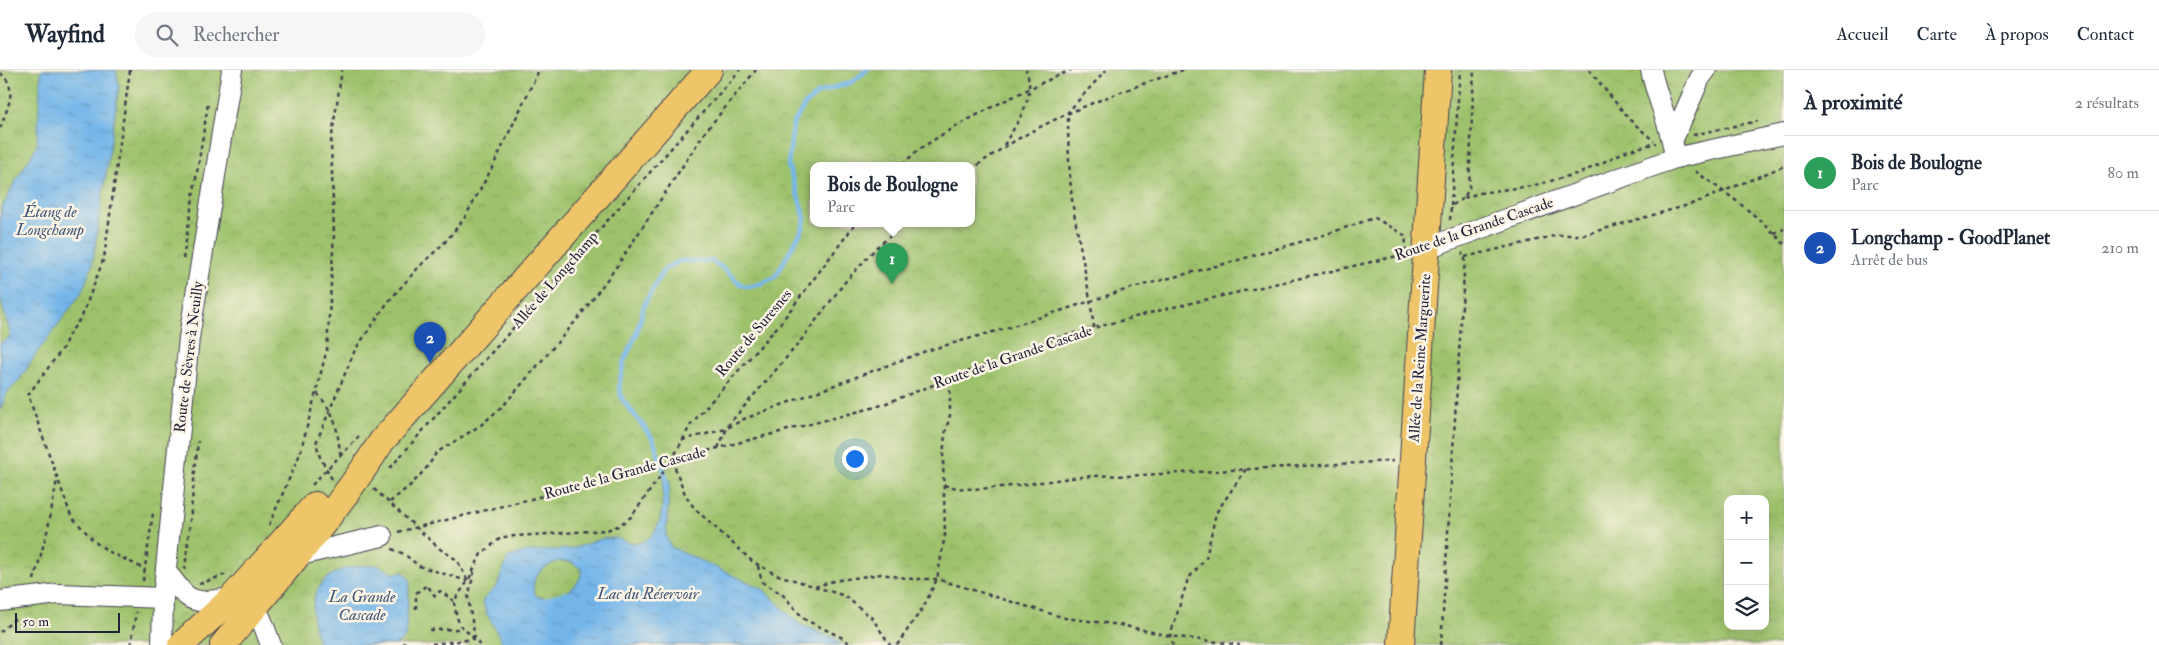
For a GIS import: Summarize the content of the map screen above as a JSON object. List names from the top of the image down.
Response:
{
  "streets": {
    "main road": ["Allée de Longchamp", "Allée de la Reine Marguerite"],
    "street": ["Route de la Grande Cascade", "Route de Sèvres à Neuilly"],
    "path": ["Route de Suresnes"]
  },
  "crossings": [
    ["Route de la Grande Cascade", "Route de Suresnes"],
    ["Route de la Grande Cascade", "Allée de la Reine Marguerite"]
  ],
  "water": ["Étang de Longchamp", "Lac du Réservoir", "La Grande Cascade"],
  "scale_bar": "50 m",
  "page": {
    "header": "Wayfind",
    "search": "Rechercher",
    "nav": [
      "Accueil",
      "Carte",
      "À propos",
      "Contact"
    ],
    "heading": ["À proximité", "2 résultats"],
    "list": [
      {
        "mark": "1",
        "name": "Bois de Boulogne",
        "note": "Parc",
        "value": "80 m"
      },
      {
        "mark": "2",
        "name": "Longchamp - GoodPlanet",
        "note": "Arrêt de bus",
        "value": "210 m"
      }
    ],
    "popup": ["Bois de Boulogne", "Parc"],
    "pins": ["1", "2"],
    "map_buttons": ["+", "−"],
    "scale": "50 m"
  }
}
